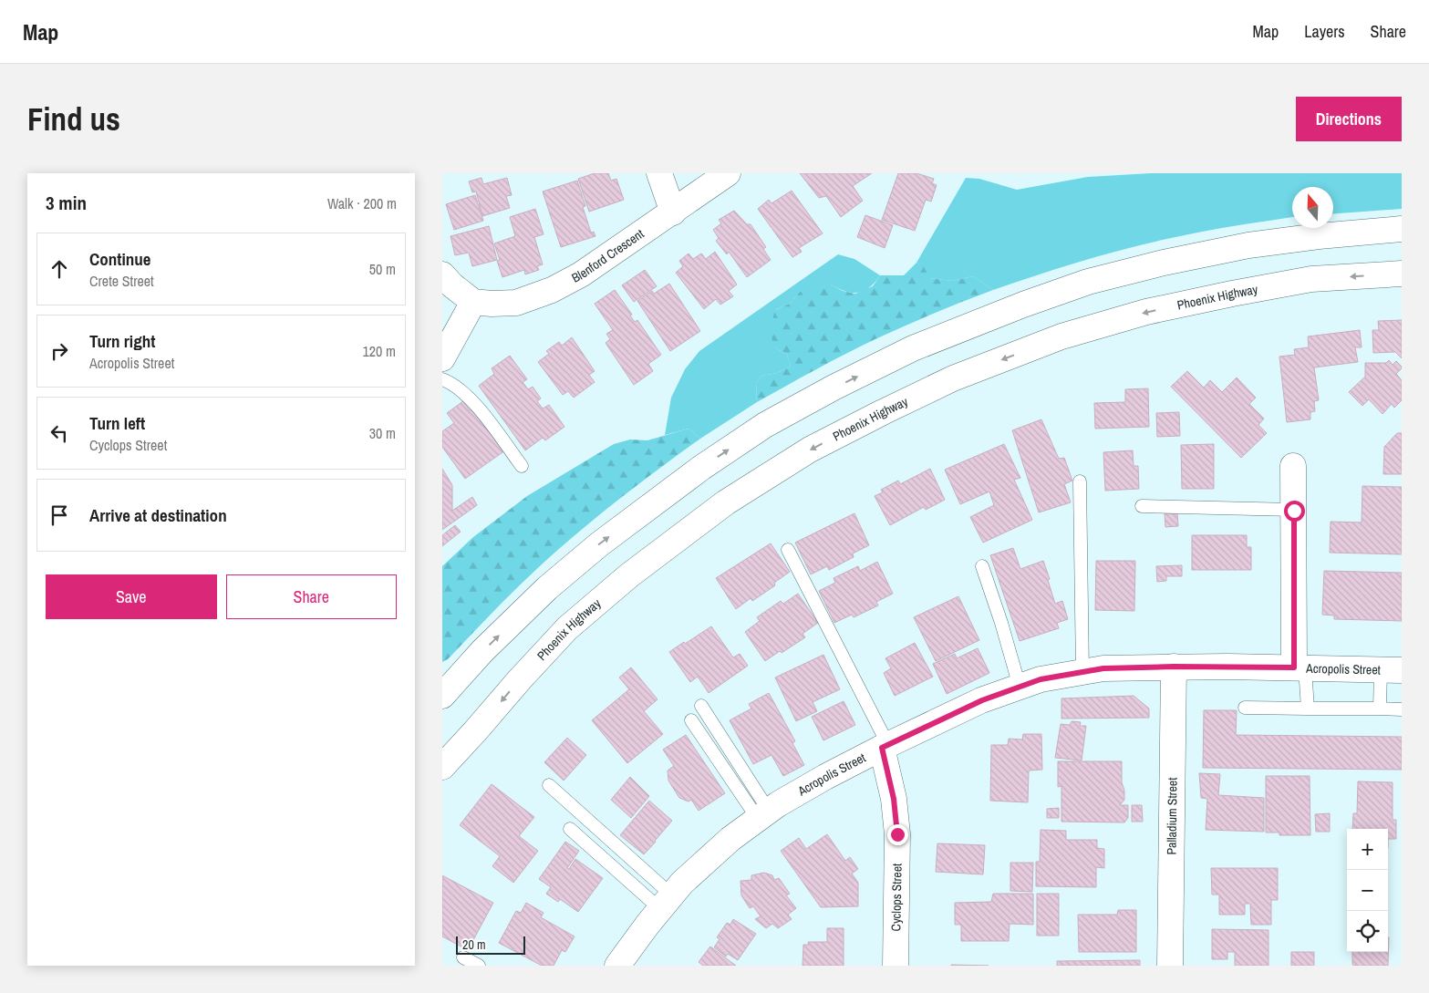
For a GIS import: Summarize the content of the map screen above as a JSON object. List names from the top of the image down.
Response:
{
  "streets": {
    "main road": [
      "Blenford Crescent",
      "Phoenix Highway",
      "Acropolis Street",
      "Palladium Street",
      "Cyclops Street"
    ]
  },
  "crossings": [
    ["Acropolis Street", "Palladium Street"],
    ["Acropolis Street", "Cyclops Street"]
  ],
  "scale_bar": "20 m",
  "north": "top",
  "page": {
    "header": "Map",
    "nav": ["Map", "Layers", "Share"],
    "buttons": [
      "Directions",
      ["Save", "Share"]
    ],
    "title": "Find us",
    "heading": ["3 min", "Walk · 200 m"],
    "list": [
      ["Continue", "Crete Street", "50 m"],
      ["Turn right", "Acropolis Street", "120 m"],
      ["Turn left", "Cyclops Street", "30 m"],
      "Arrive at destination"
    ],
    "map_buttons": ["+", "−"],
    "scale": "20 m"
  }
}
